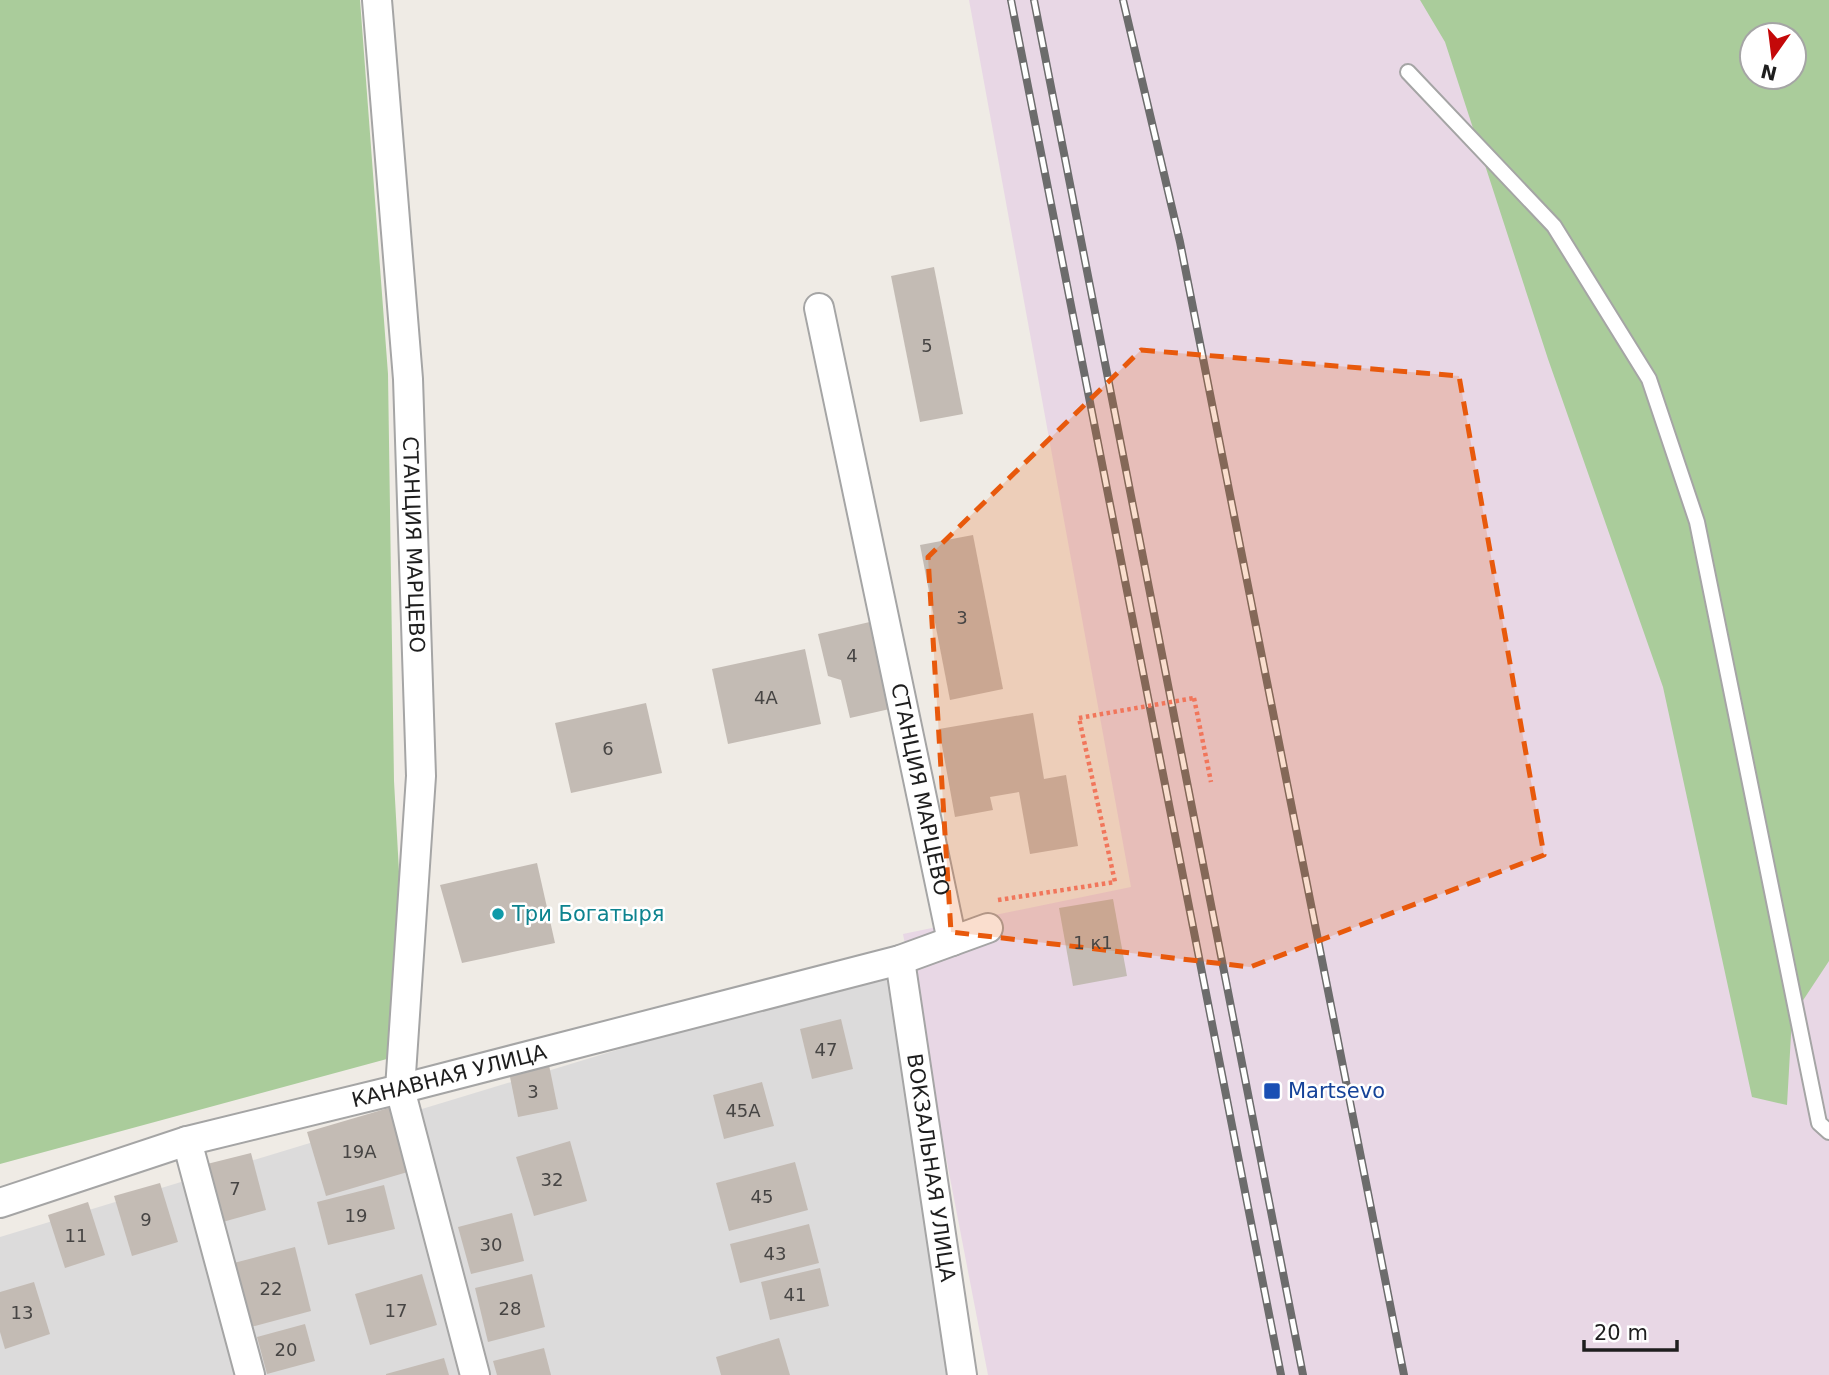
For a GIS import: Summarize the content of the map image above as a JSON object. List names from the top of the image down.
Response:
{
  "streets": {
    "street": ["СТАНЦИЯ МАРЦЕВО", "КАНАВНАЯ УЛИЦА", "ВОКЗАЛЬНАЯ УЛИЦА"]
  },
  "crossings": [
    ["СТАНЦИЯ МАРЦЕВО", "КАНАВНАЯ УЛИЦА"],
    ["КАНАВНАЯ УЛИЦА", "ВОКЗАЛЬНАЯ УЛИЦА"]
  ],
  "places": {
    "other": ["Три Богатыря"],
    "transit": ["Martsevo"]
  },
  "house_numbers": [
    "5",
    "3",
    "4",
    "4А",
    "6",
    "1 к1",
    "47",
    "3",
    "45А",
    "19А",
    "32",
    "7",
    "45",
    "19",
    "9",
    "11",
    "30",
    "43",
    "22",
    "41",
    "28",
    "17",
    "13",
    "20"
  ],
  "scale_bar": "20 m",
  "north": "bottom"
}
